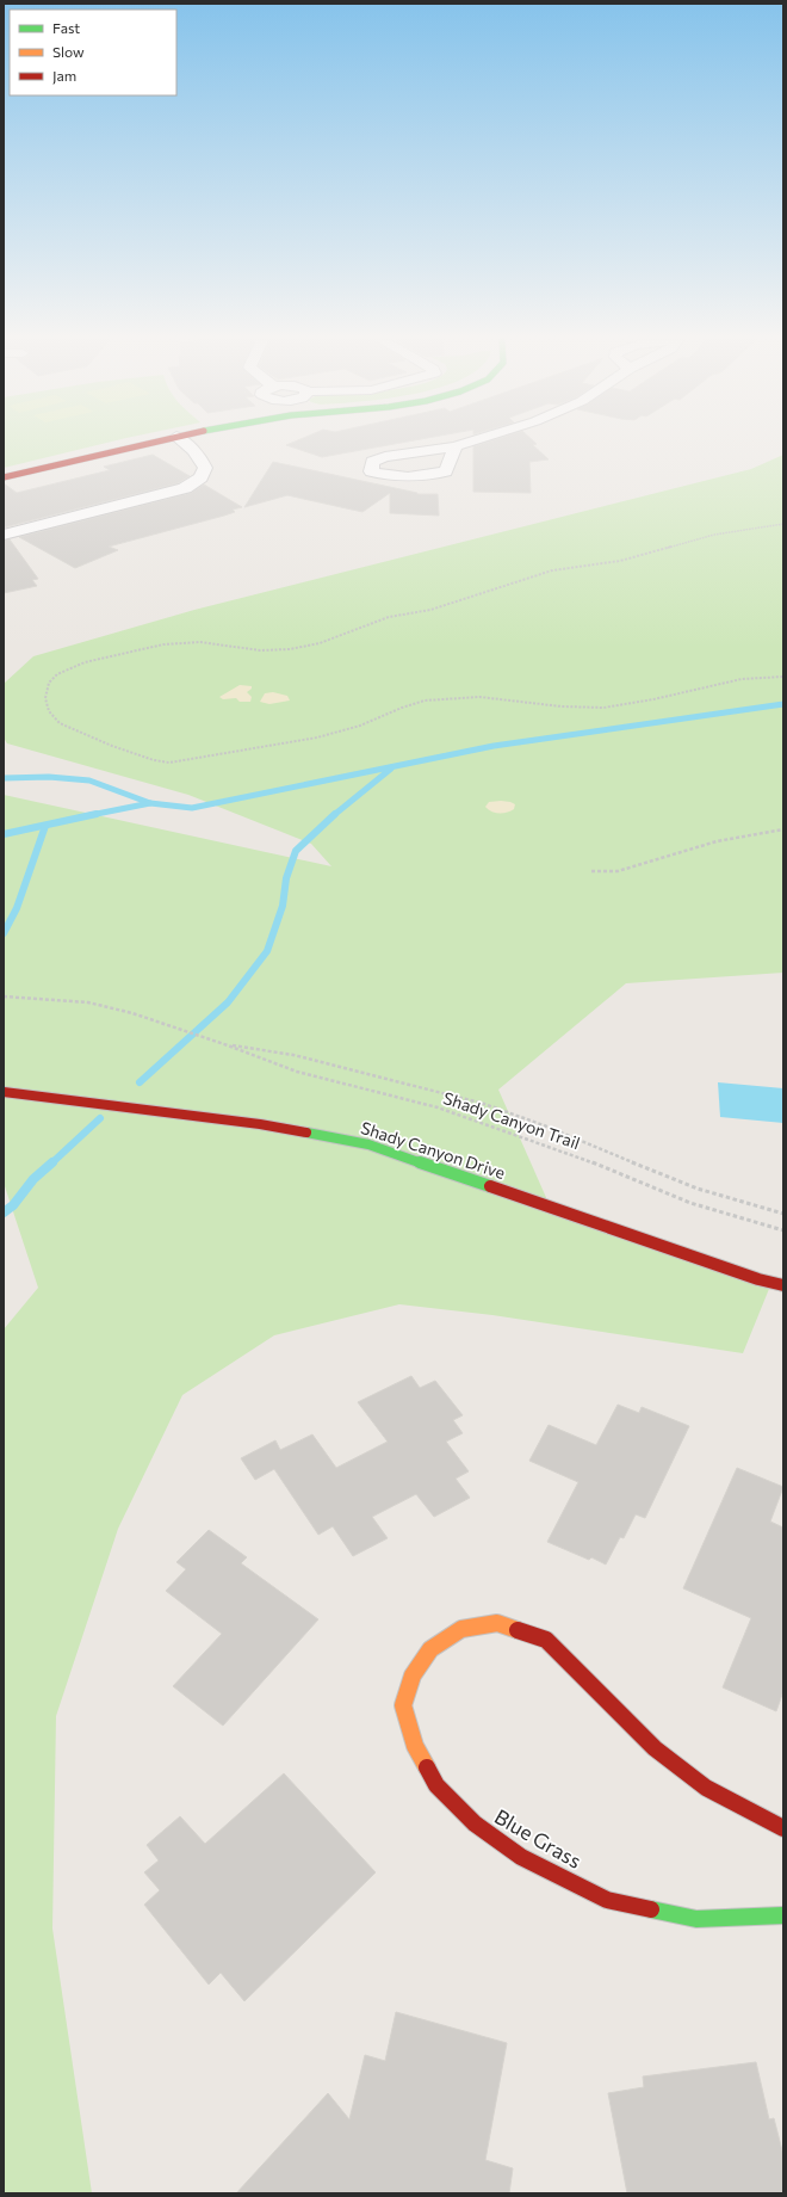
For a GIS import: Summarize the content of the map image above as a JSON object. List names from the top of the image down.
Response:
{
  "streets": {
    "street": ["Shady Canyon Drive", "Blue Grass"],
    "path": ["Shady Canyon Trail"]
  },
  "legend": ["Fast", "Slow", "Jam"]
}
